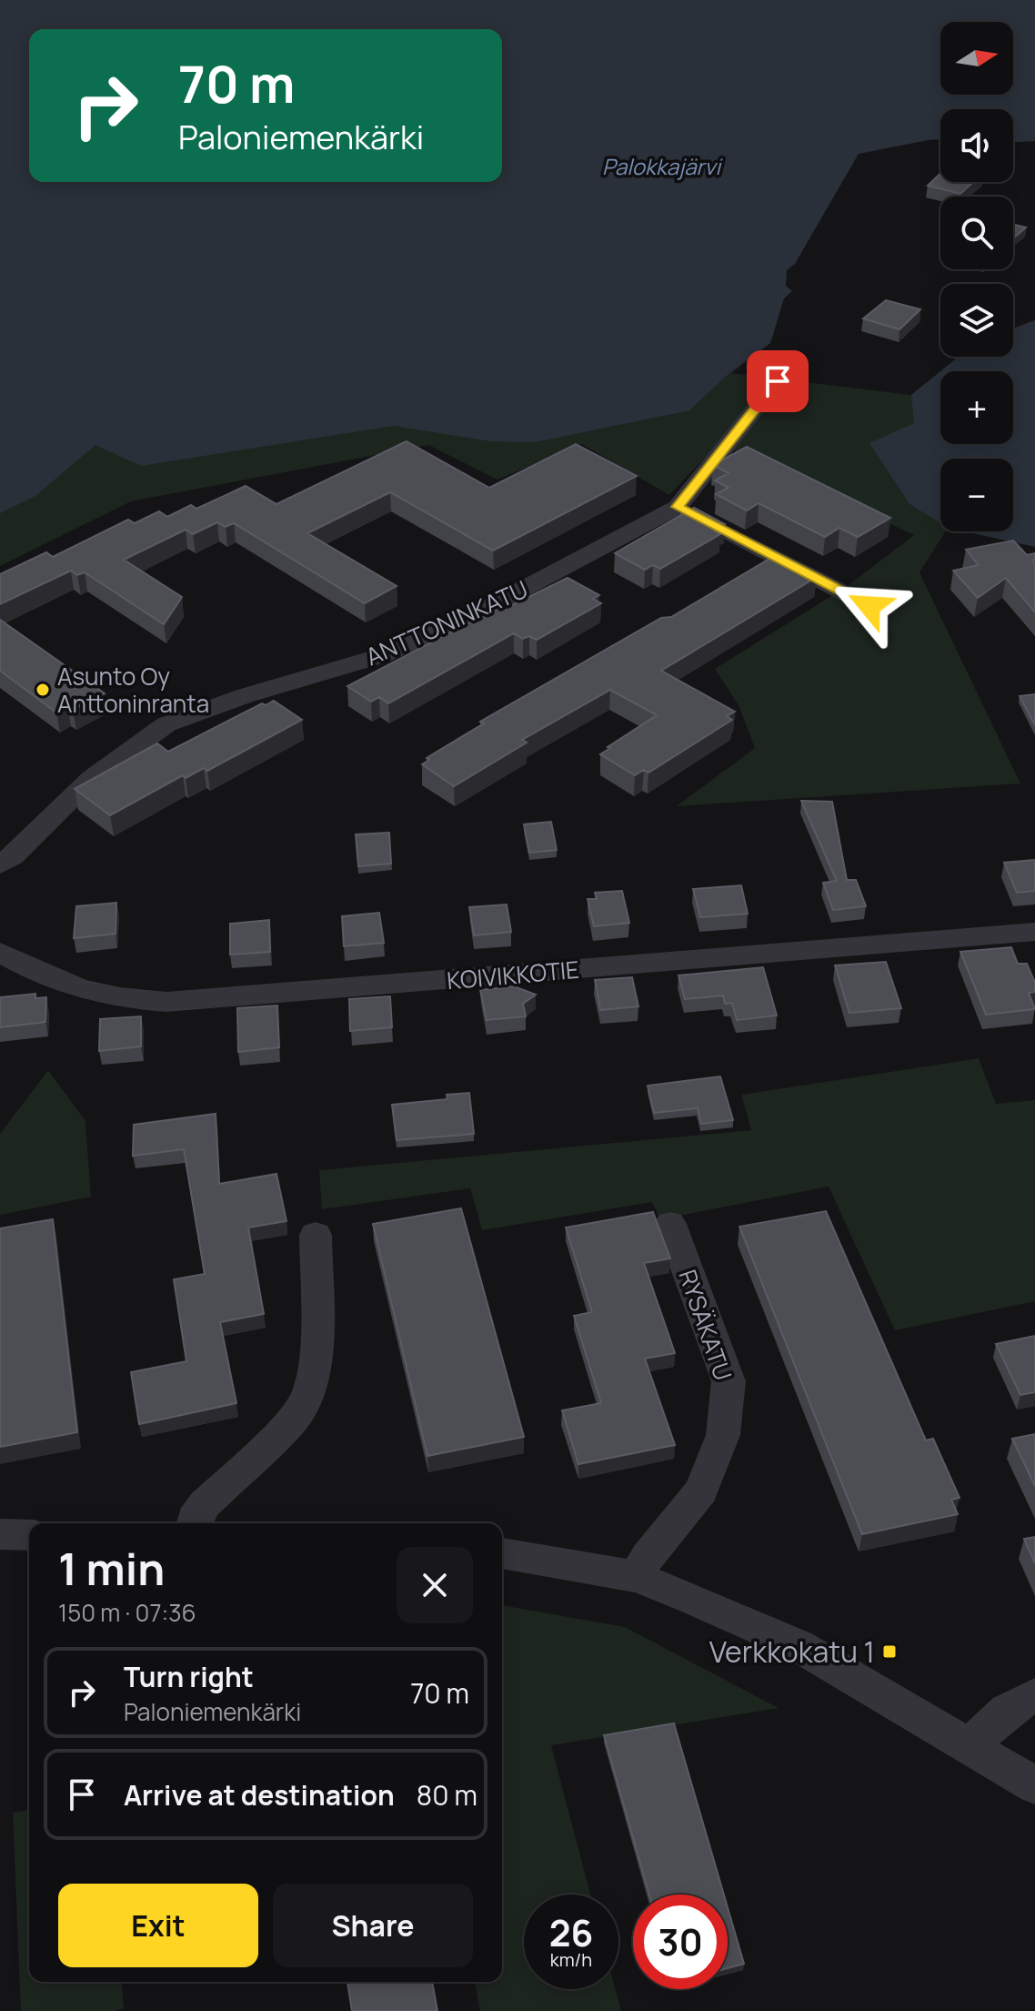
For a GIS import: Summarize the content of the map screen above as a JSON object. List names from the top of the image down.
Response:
{
  "streets": {
    "street": ["ANTTONINKATU", "KOIVIKKOTIE", "RYSÄKATU"]
  },
  "water": ["Palokkajärvi"],
  "places": {
    "other": ["Asunto Oy Anttoninranta"],
    "transit": ["Verkkokatu 1"]
  },
  "north": "right",
  "page": {
    "map_buttons": ["+", "−"],
    "turn": ["70 m", "Paloniemenkärki"],
    "heading": ["1 min", "150 m · 07:36"],
    "list": [
      {
        "name": "Turn right",
        "note": "Paloniemenkärki",
        "value": "70 m"
      },
      {
        "name": "Arrive at destination",
        "value": "80 m"
      }
    ],
    "buttons": ["Exit", "Share"],
    "speed": "26 km/h",
    "limit": "30"
  }
}
